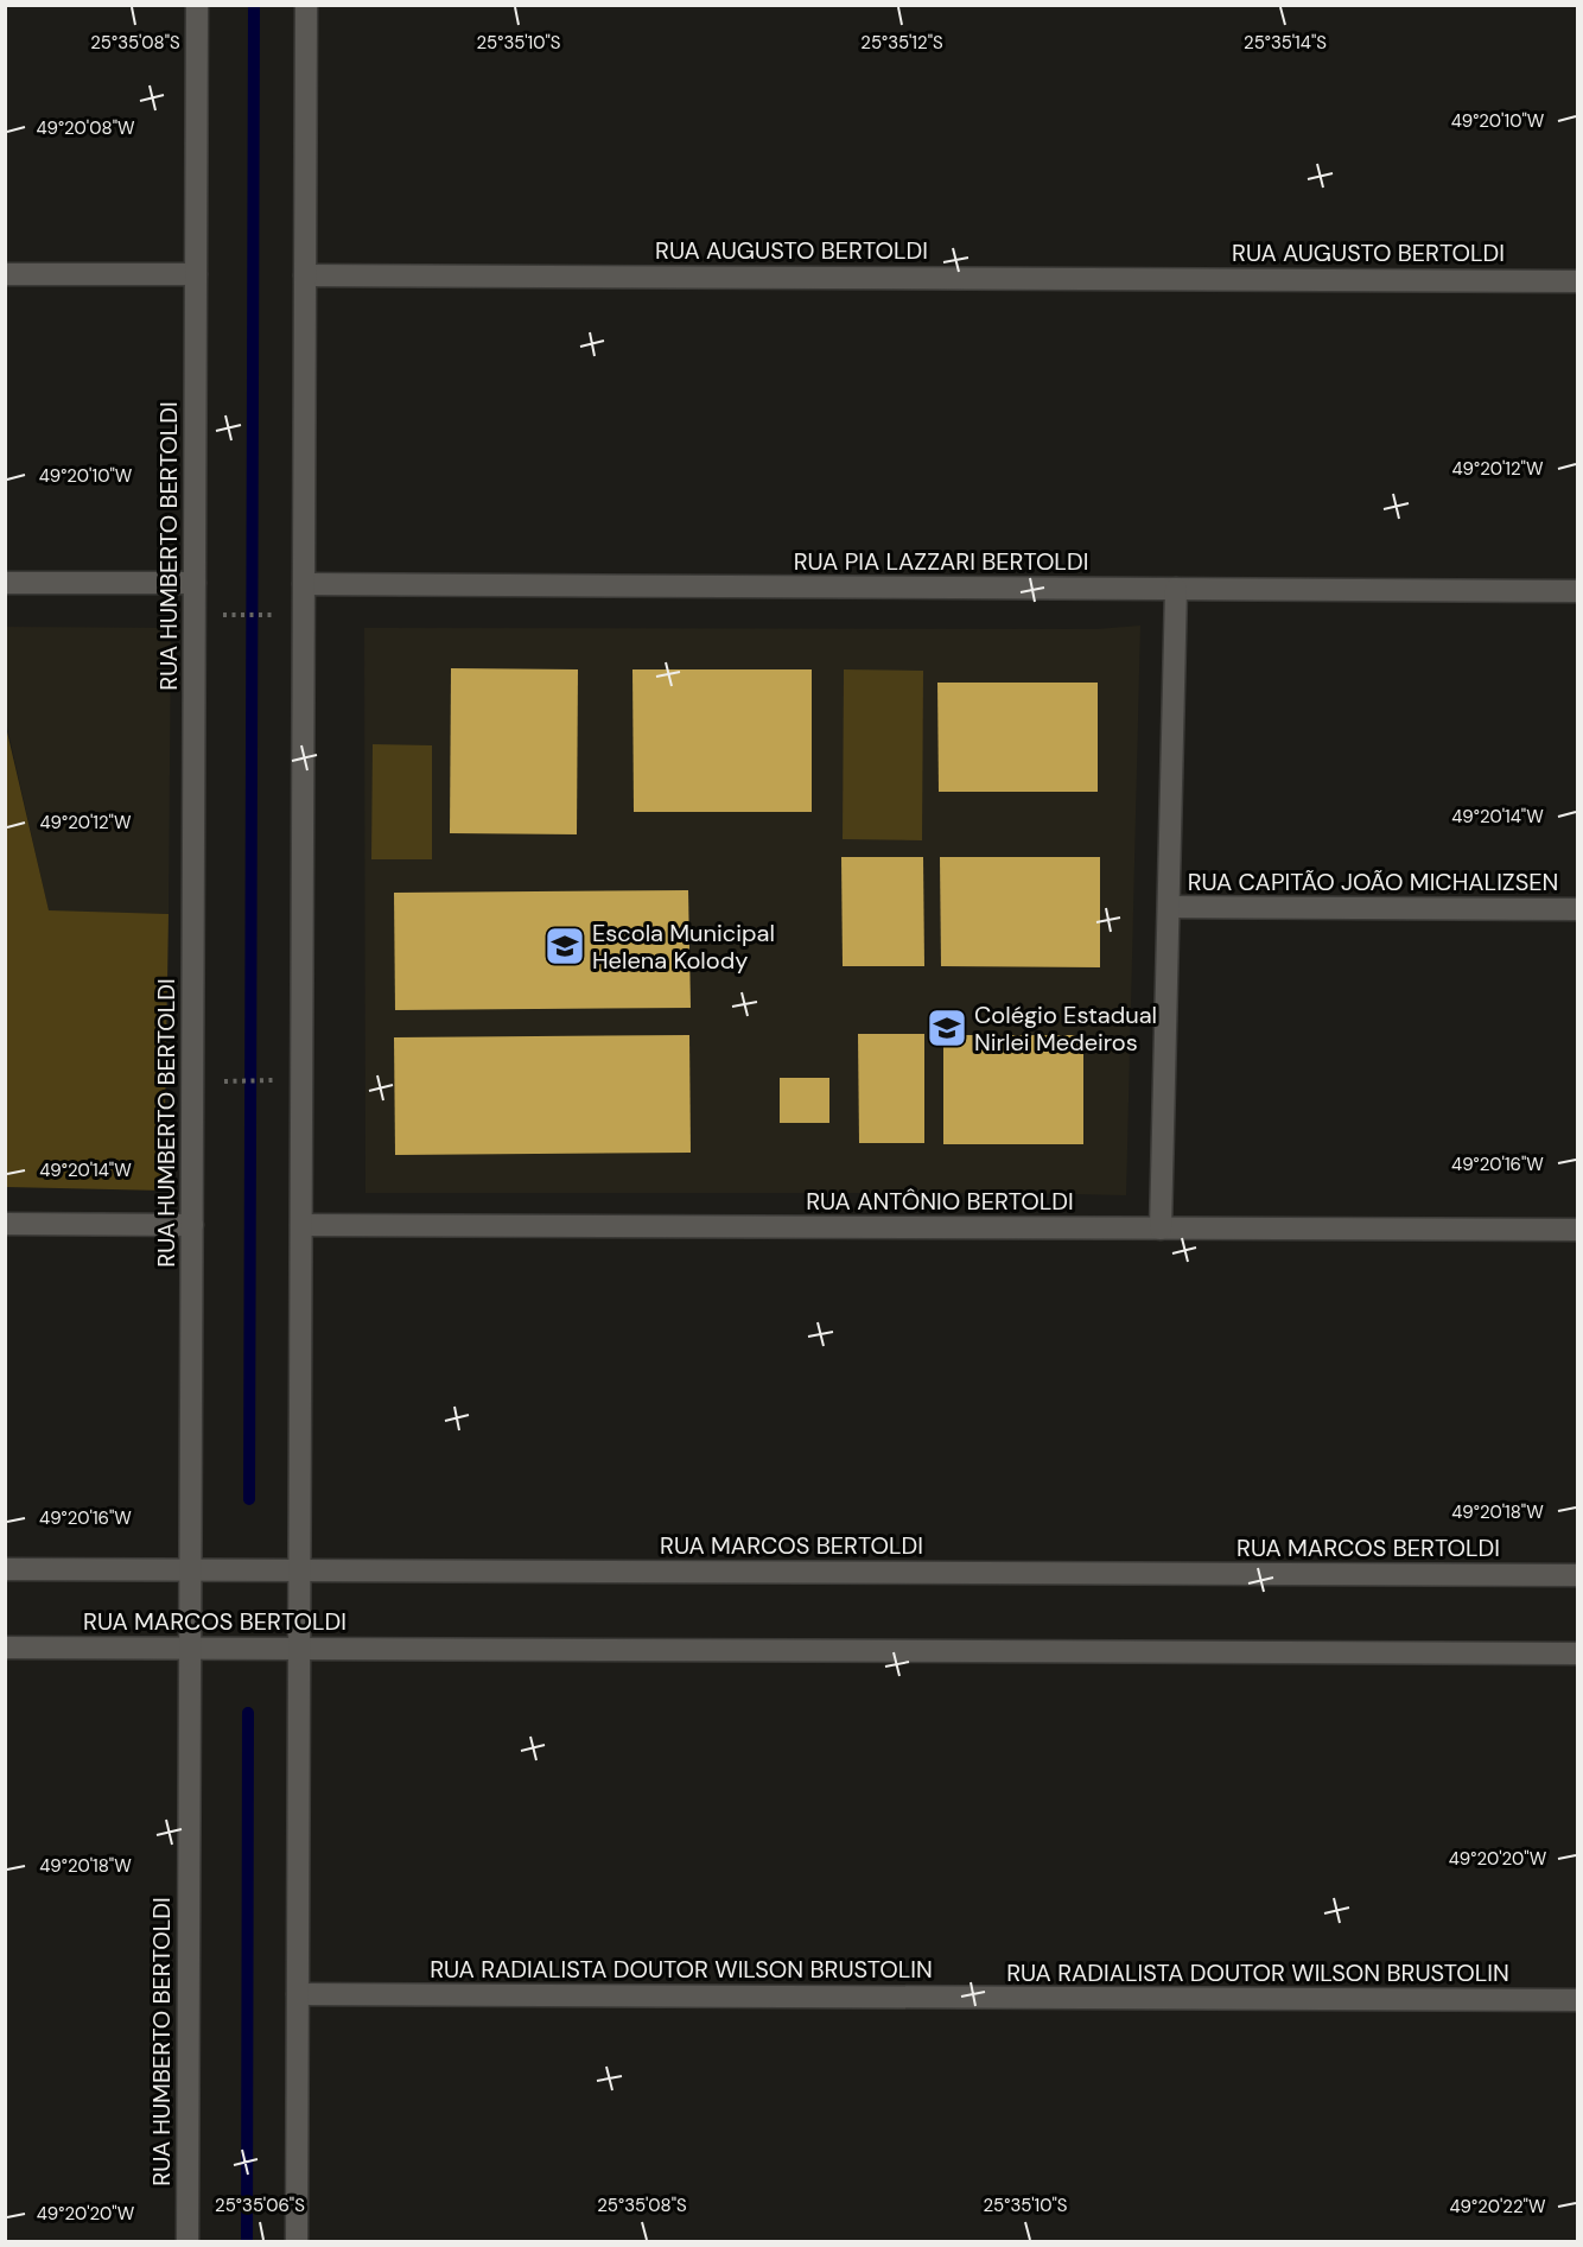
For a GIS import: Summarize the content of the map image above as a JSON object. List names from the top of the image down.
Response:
{
  "streets": {
    "street": [
      "RUA AUGUSTO BERTOLDI",
      "RUA HUMBERTO BERTOLDI",
      "RUA PIA LAZZARI BERTOLDI",
      "RUA CAPITÃO JOÃO MICHALIZSEN",
      "RUA ANTÔNIO BERTOLDI",
      "RUA MARCOS BERTOLDI",
      "RUA RADIALISTA DOUTOR WILSON BRUSTOLIN"
    ]
  },
  "crossings": [
    ["RUA HUMBERTO BERTOLDI", "RUA MARCOS BERTOLDI"]
  ],
  "places": {
    "school or university": ["Escola Municipal Helena Kolody", "Colégio Estadual Nirlei Medeiros"]
  },
  "coordinates": [
    "25°35'08\"S",
    "25°35'10\"S",
    "25°35'12\"S",
    "25°35'14\"S",
    "49°20'10\"W",
    "49°20'08\"W",
    "49°20'12\"W",
    "49°20'14\"W",
    "49°20'16\"W",
    "49°20'18\"W",
    "49°20'20\"W",
    "25°35'06\"S",
    "49°20'22\"W"
  ]
}
